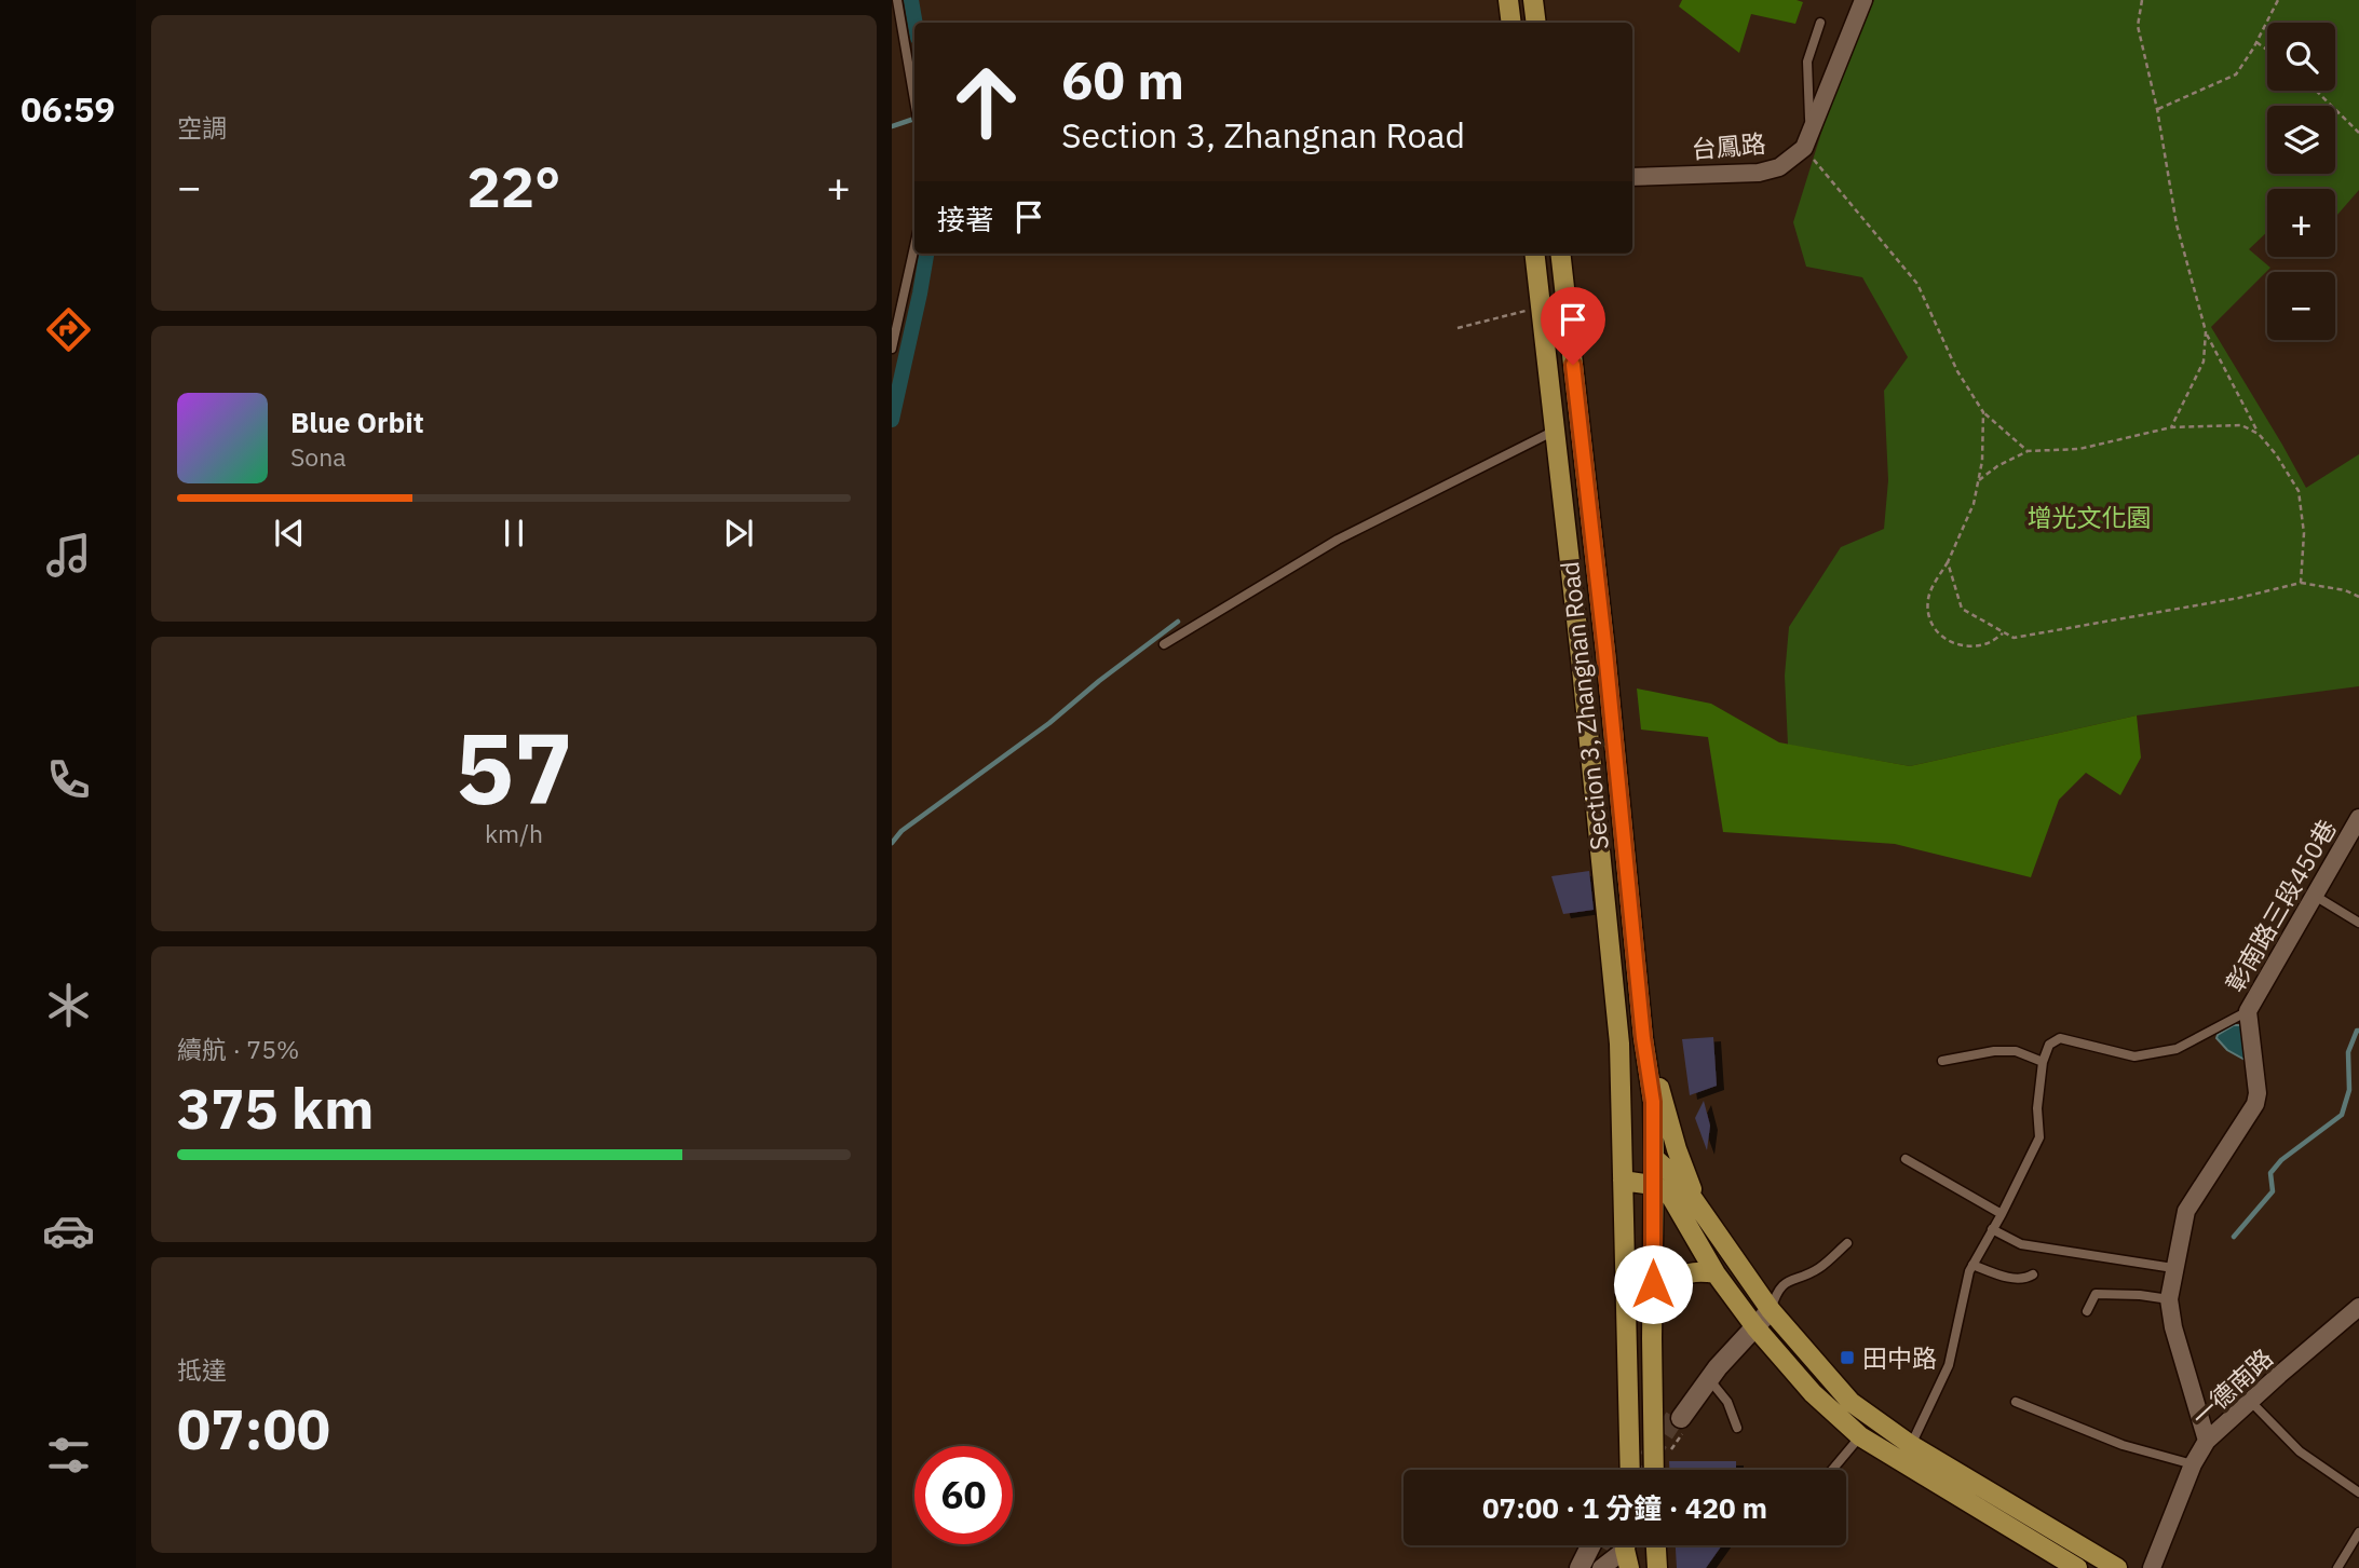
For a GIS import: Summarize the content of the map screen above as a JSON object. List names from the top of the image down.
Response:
{
  "streets": {
    "main road": ["Section 3, Zhangnan Road"],
    "street": ["台鳳路", "彰南路三段450巷", "一德南路"]
  },
  "parks": ["增光文化園"],
  "places": {
    "transit": ["田中路"]
  },
  "page": {
    "tabs": "06:59",
    "tile": [
      "空調",
      ["57", "km/h"],
      ["續航 · 75%", "375 km"],
      ["抵達", "07:00"]
    ],
    "map_buttons": ["+", "−"],
    "turn": ["60 m", "Section 3, Zhangnan Road"],
    "heat": ["−", "22°", "+"],
    "then": "接著",
    "song": ["Blue Orbit", "Sona"],
    "limit": "60",
    "trip": "07:00 · 1 分鐘 · 420 m"
  }
}
